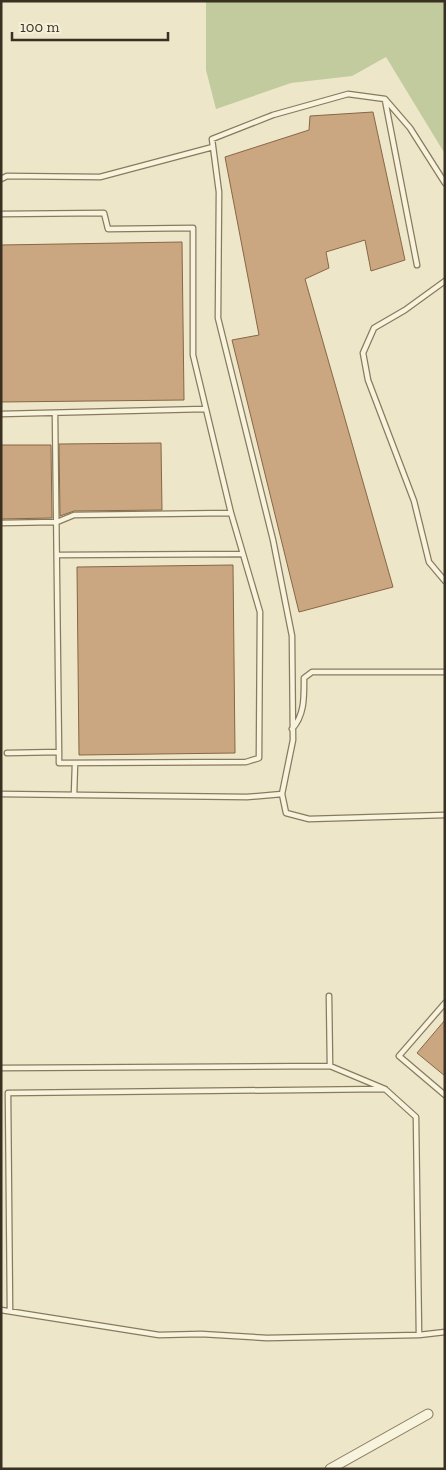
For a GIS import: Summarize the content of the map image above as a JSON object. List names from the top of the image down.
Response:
{
  "scale_bar": "100 m"
}
